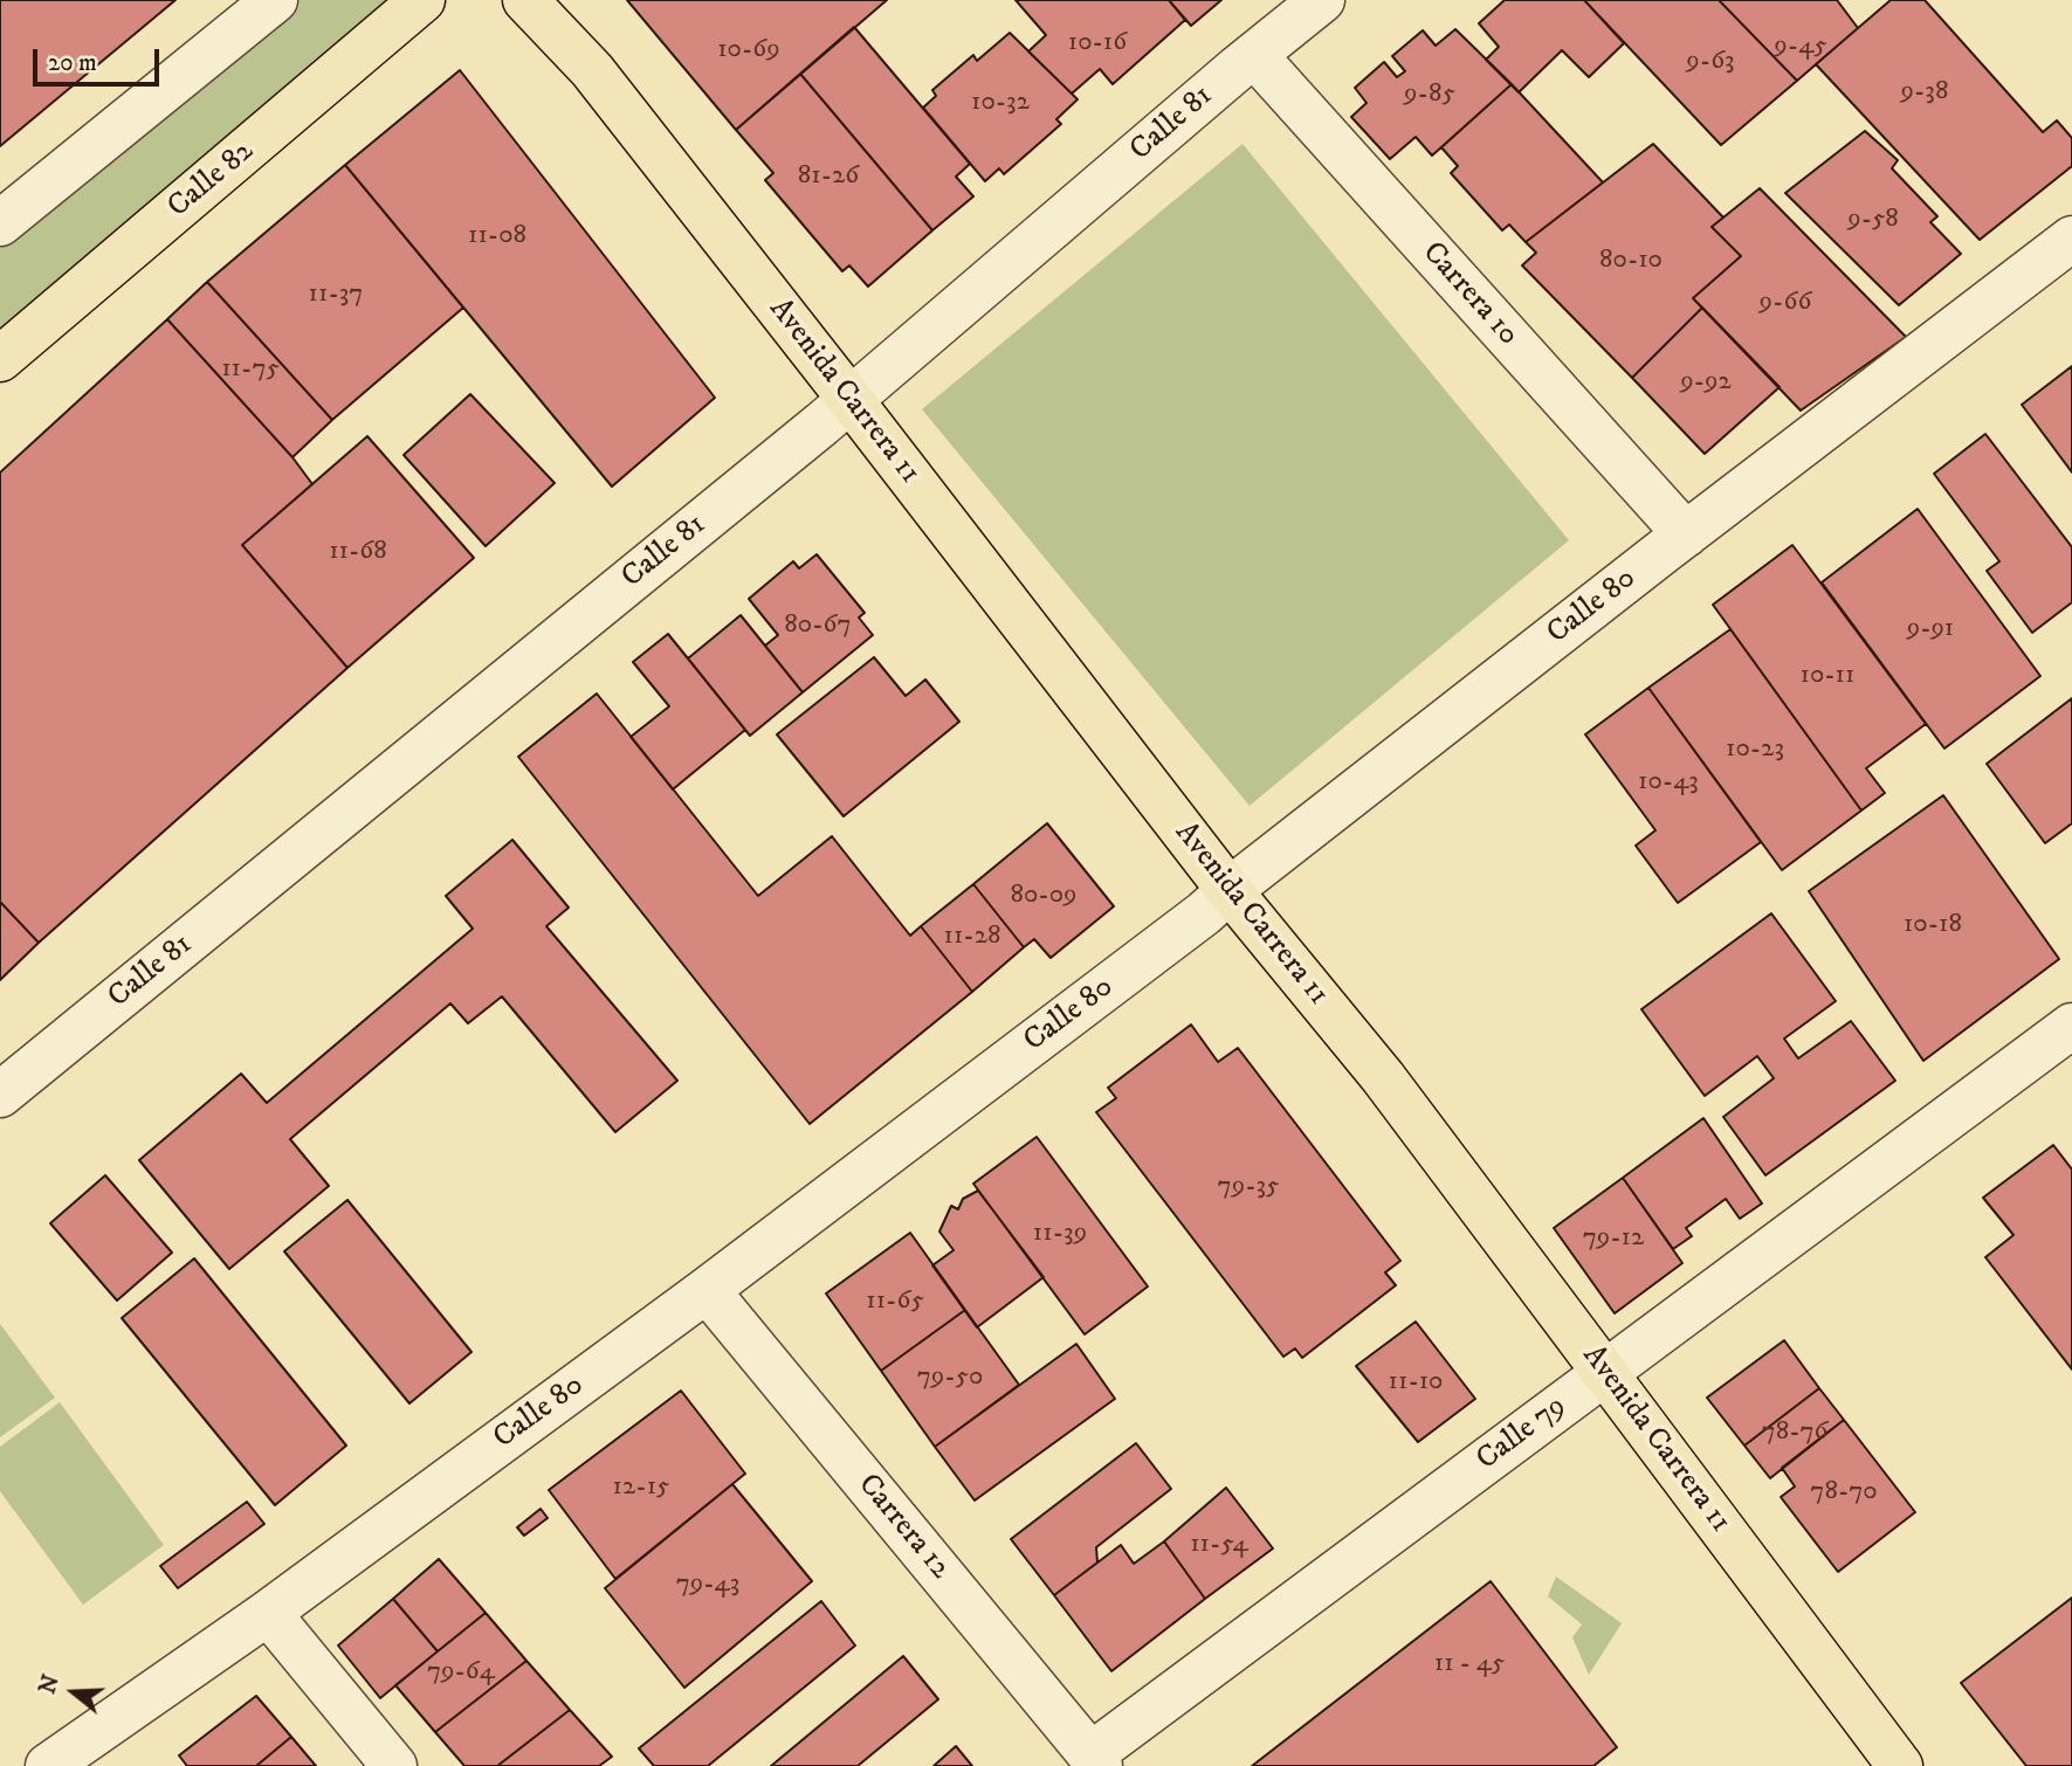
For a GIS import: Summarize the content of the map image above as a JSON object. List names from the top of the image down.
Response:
{
  "streets": {
    "main road": ["Calle 82", "Avenida Carrera 11"],
    "street": [
      "Calle 81",
      "Carrera 10",
      "Calle 80",
      "Calle 79",
      "Carrera 12"
    ]
  },
  "crossings": [
    ["Calle 81", "Carrera 10"],
    ["Calle 81", "Avenida Carrera 11"],
    ["Carrera 10", "Calle 80"],
    ["Avenida Carrera 11", "Calle 80"],
    ["Avenida Carrera 11", "Calle 79"],
    ["Calle 80", "Carrera 12"],
    ["Calle 79", "Carrera 12"]
  ],
  "house_numbers": [
    "10-16",
    "9-45",
    "10-69",
    "9-63",
    "9-38",
    "9-85",
    "10-32",
    "81-26",
    "9-58",
    "11-08",
    "80-10",
    "11-37",
    "9-66",
    "11-75",
    "9-92",
    "11-68",
    "80-67",
    "9-91",
    "10-11",
    "10-23",
    "10-43",
    "80-09",
    "10-18",
    "11-28",
    "79-35",
    "11-39",
    "79-12",
    "11-65",
    "79-50",
    "11-10",
    "78-76",
    "12-15",
    "78-70",
    "11-54",
    "79-43",
    "11 - 45",
    "79-64"
  ],
  "scale_bar": "20 m",
  "north": "left"
}
